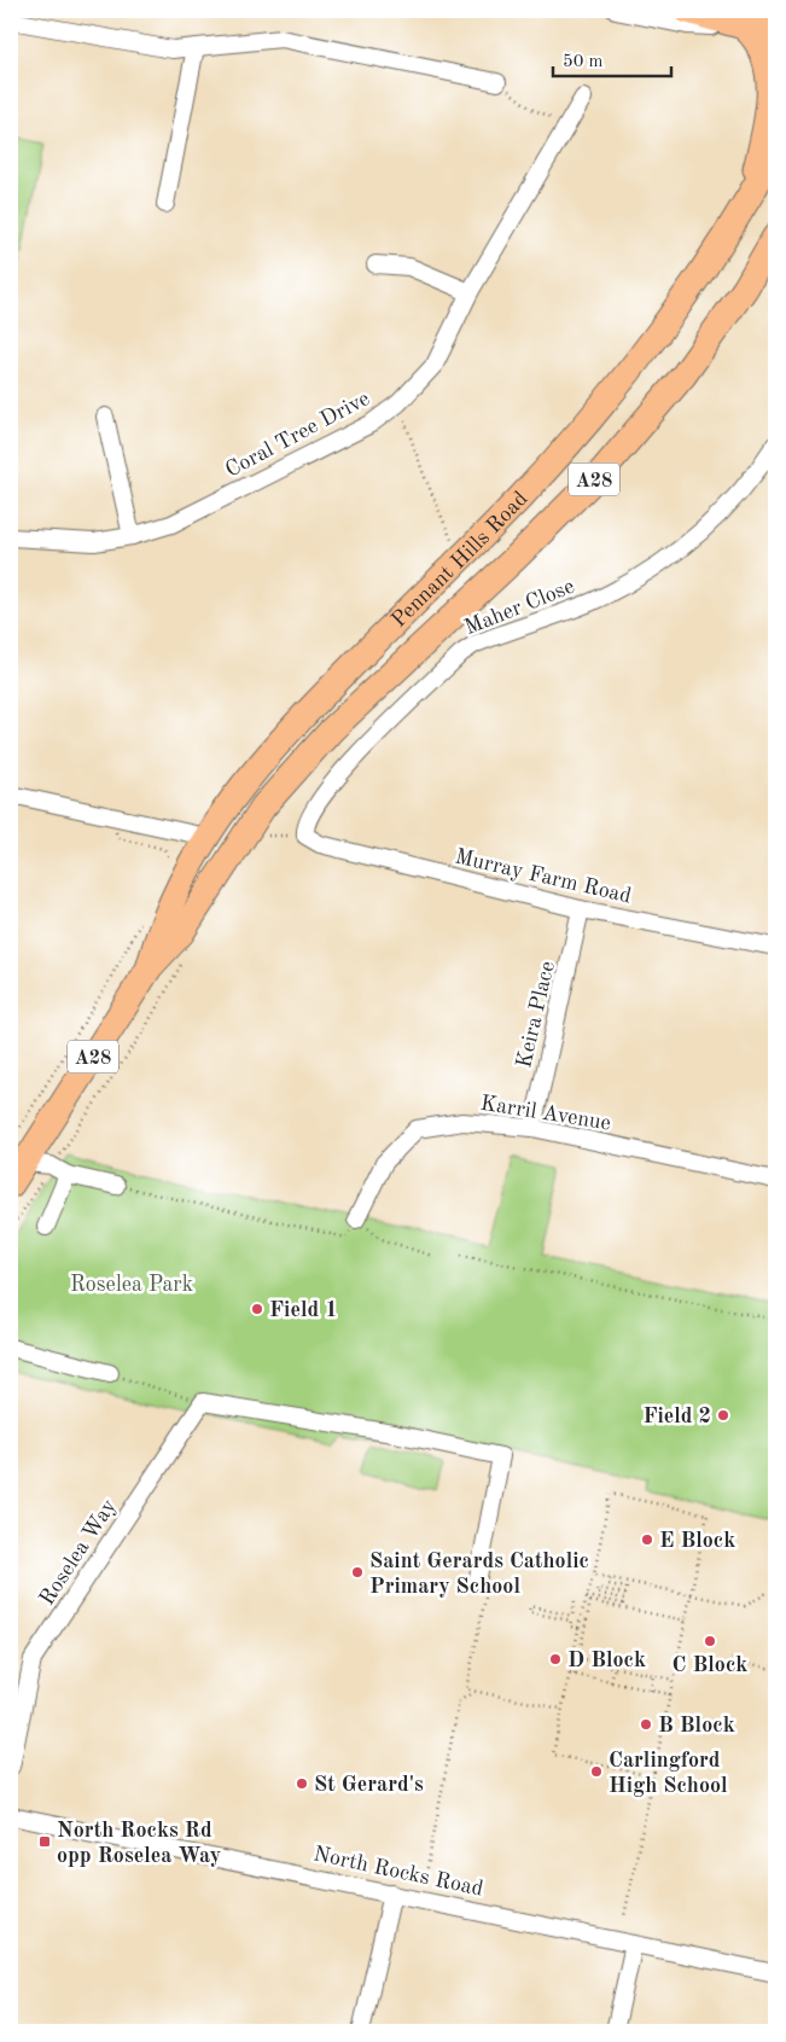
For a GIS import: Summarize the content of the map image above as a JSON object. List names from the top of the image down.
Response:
{
  "streets": {
    "highway": ["A28", "Pennant Hills Road"],
    "street": [
      "Coral Tree Drive",
      "Maher Close",
      "Murray Farm Road",
      "Keira Place",
      "Karril Avenue",
      "Roselea Way",
      "North Rocks Road"
    ]
  },
  "crossings": [
    ["Maher Close", "Murray Farm Road"],
    ["Murray Farm Road", "Keira Place"],
    ["Keira Place", "Karril Avenue"]
  ],
  "parks": ["Roselea Park"],
  "places": {
    "other": [
      "Field 1",
      "Field 2",
      "E Block",
      "Saint Gerards Catholic Primary School",
      "C Block",
      "D Block",
      "B Block",
      "Carlingford High School",
      "St Gerard's"
    ],
    "transit": ["North Rocks Rd opp Roselea Way"]
  },
  "scale_bar": "50 m"
}
